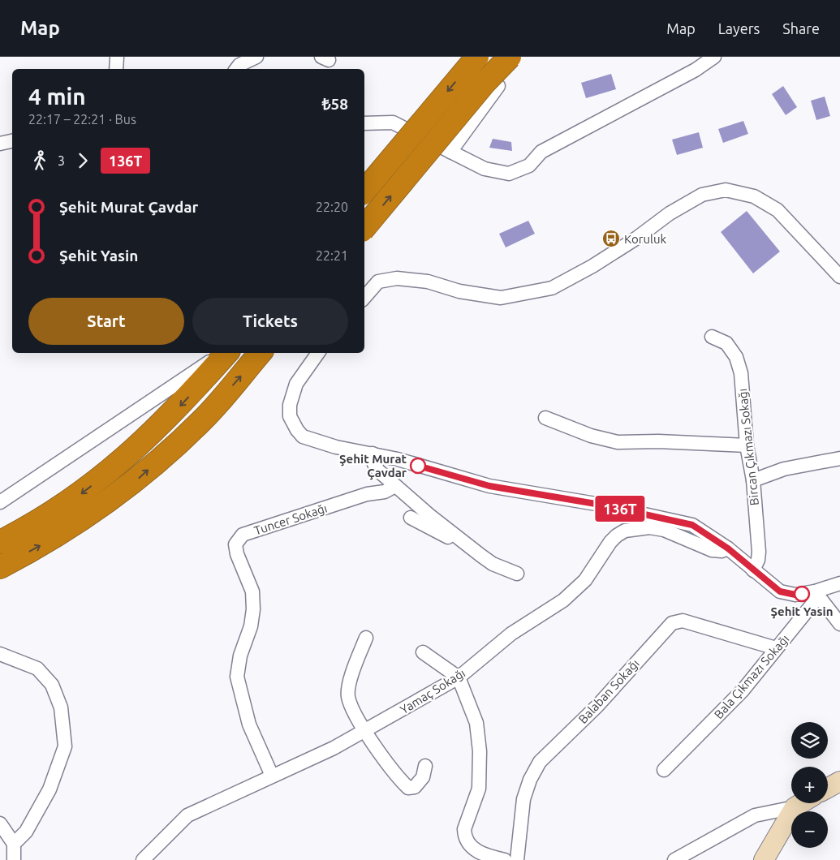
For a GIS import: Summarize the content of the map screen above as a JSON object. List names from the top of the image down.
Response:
{
  "streets": {
    "street": [
      "Bircan Çıkmazı Sokağı",
      "Tuncer Sokağı",
      "Bala Çıkmazı Sokağı",
      "Yamaç Sokağı",
      "Balaban Sokağı"
    ]
  },
  "crossings": [
    ["Tuncer Sokağı", "Yamaç Sokağı"],
    ["Bala Çıkmazı Sokağı", "Balaban Sokağı"]
  ],
  "places": {
    "bus stop": ["Koruluk"],
    "other": ["Şehit Murat Çavdar", "Şehit Yasin"]
  },
  "lines": ["bus line 136T"],
  "page": {
    "header": "Map",
    "nav": ["Map", "Layers", "Share"],
    "on_map": "136T",
    "heading": ["4 min", "22:17 – 22:21 · Bus", "₺58"],
    "legs": ["3", "136T"],
    "list": [
      {
        "name": "Şehit Murat Çavdar",
        "value": "22:20"
      },
      {
        "name": "Şehit Yasin",
        "value": "22:21"
      }
    ],
    "buttons": ["Start", "Tickets"],
    "map_buttons": ["+", "−"]
  }
}
